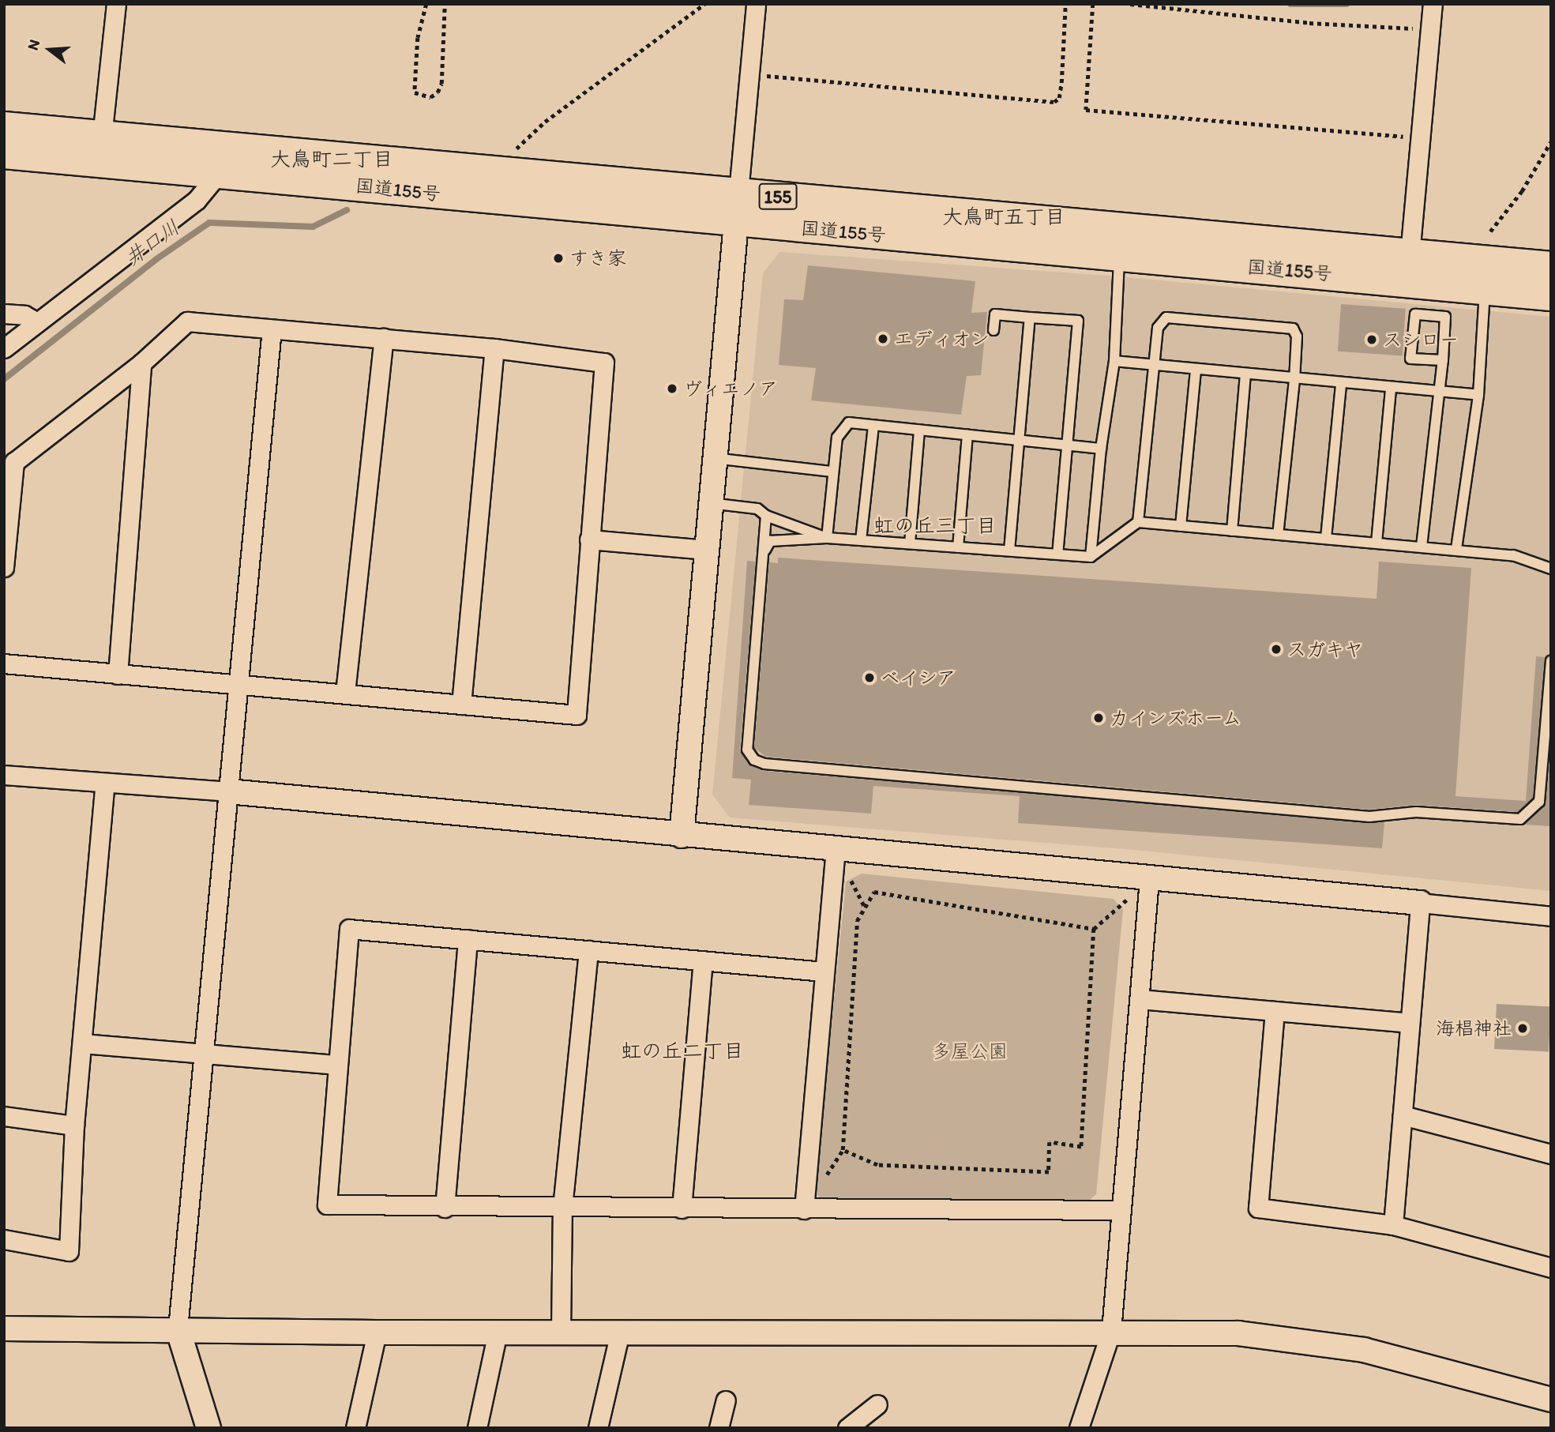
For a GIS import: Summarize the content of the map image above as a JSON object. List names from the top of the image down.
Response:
{
  "streets": {
    "highway": ["国道155号", "155"]
  },
  "districts": [
    "大鳥町二丁目",
    "大鳥町五丁目",
    "虹の丘三丁目",
    "虹の丘二丁目"
  ],
  "water": ["井口川"],
  "parks": ["多屋公園"],
  "places": [
    "すき家",
    "エディオン",
    "スシロー",
    "ヴィエノア",
    "スガキヤ",
    "ベイシア",
    "カインズホーム",
    "海椙神社"
  ],
  "north": "left"
}
